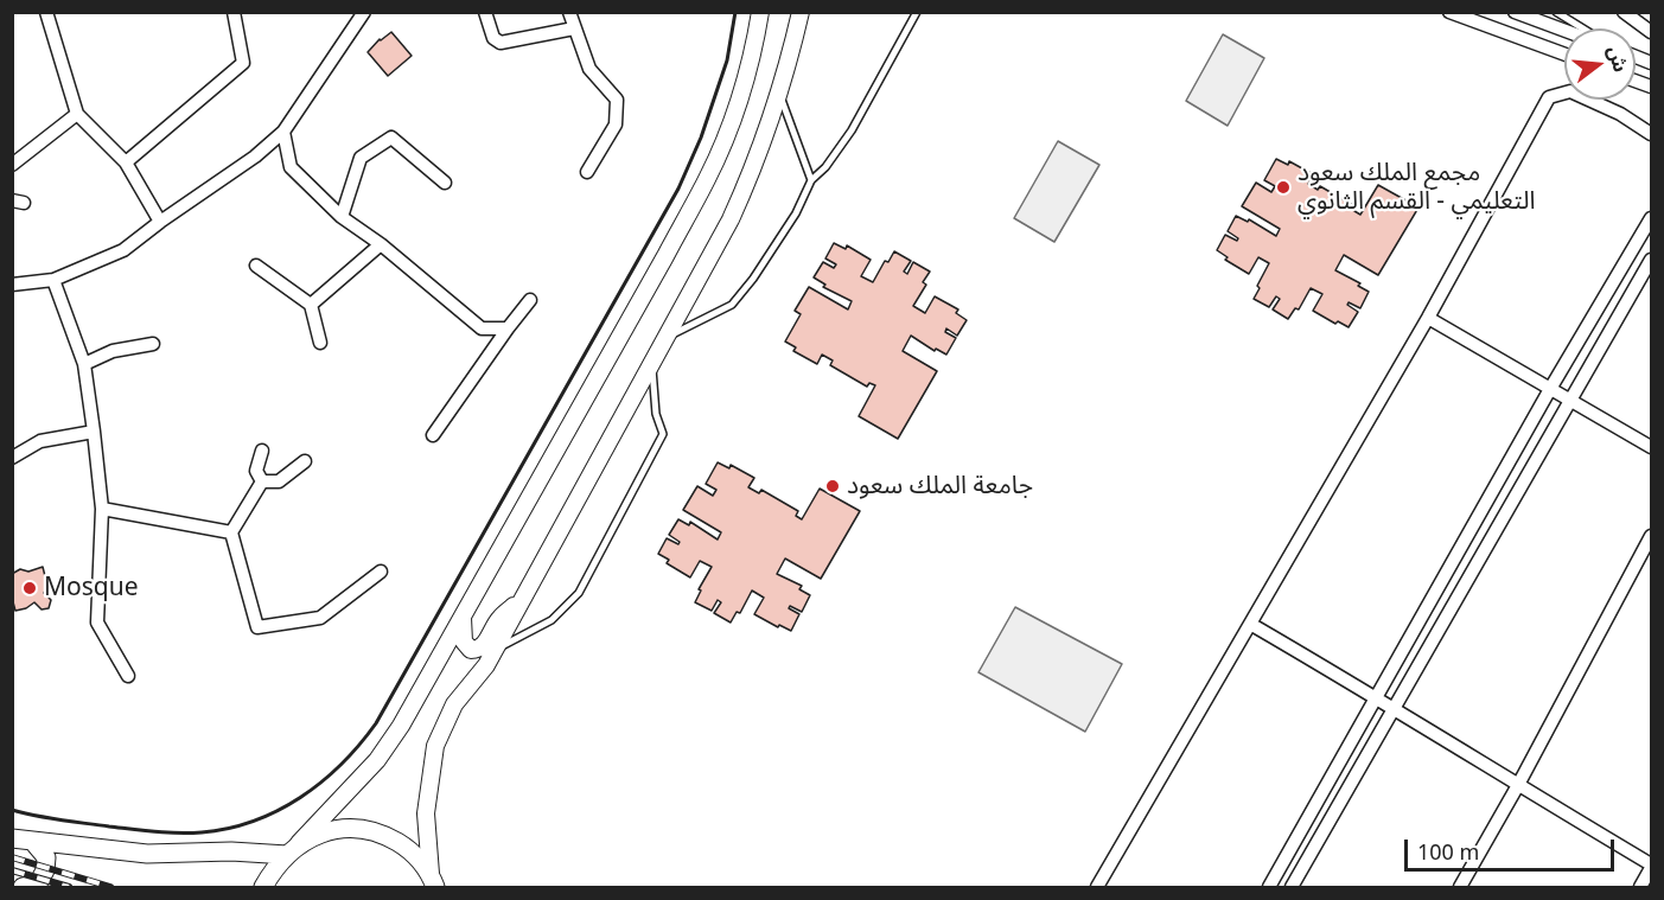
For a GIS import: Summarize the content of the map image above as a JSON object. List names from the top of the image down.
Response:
{
  "places": ["مجمع الملك سعود التعليمي - القسم الثانوي", "جامعة الملك سعود", "Mosque"],
  "scale_bar": "100 m",
  "north": "right"
}
